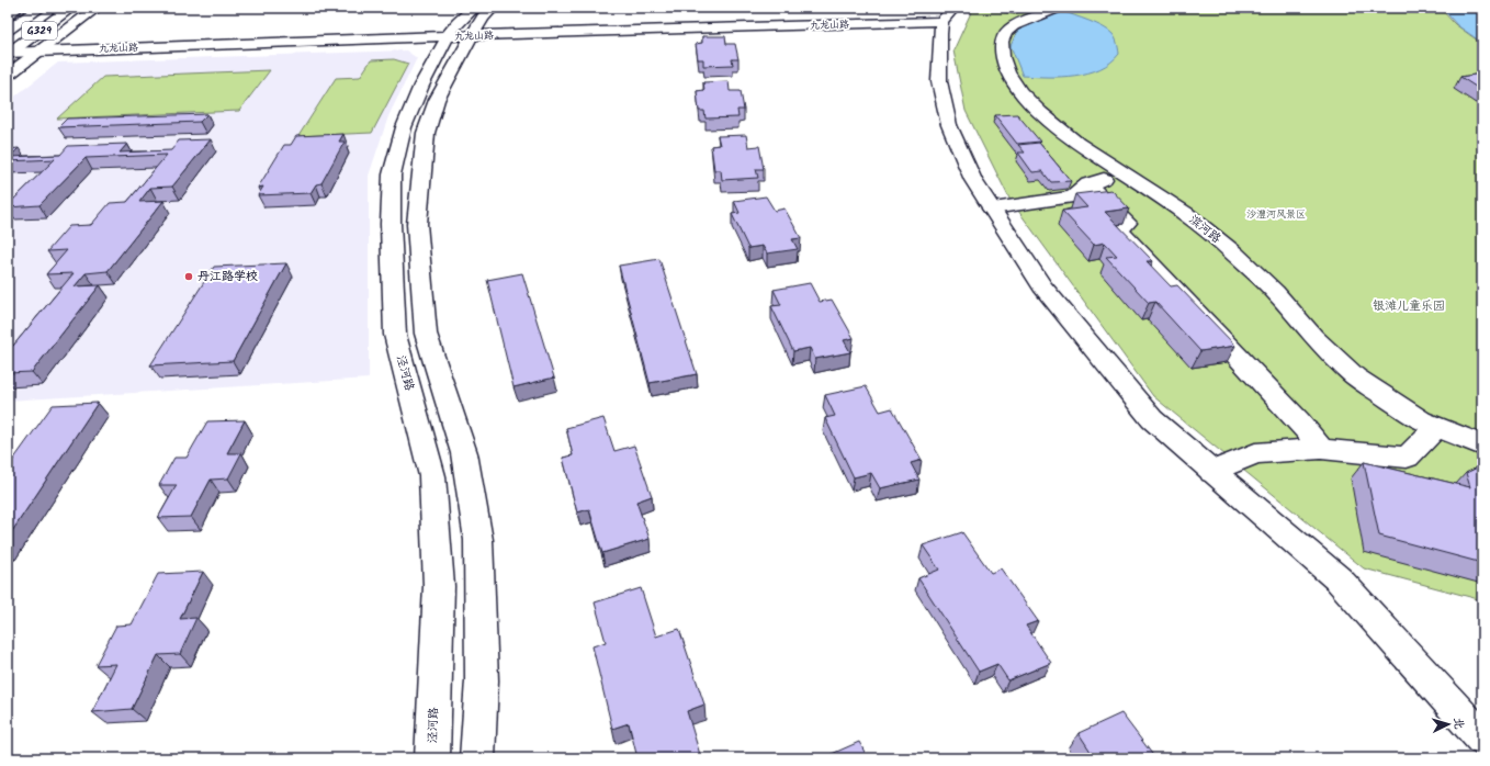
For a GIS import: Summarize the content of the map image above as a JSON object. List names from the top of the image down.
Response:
{
  "streets": {
    "main road": [
      "九龙山路",
      "G329",
      "滨河路",
      "泾河路"
    ]
  },
  "crossings": [
    ["九龙山路", "G329"],
    ["九龙山路", "泾河路"]
  ],
  "parks": ["沙澧河风景区", "银滩儿童乐园"],
  "places": ["丹江路学校"],
  "north": "right"
}
